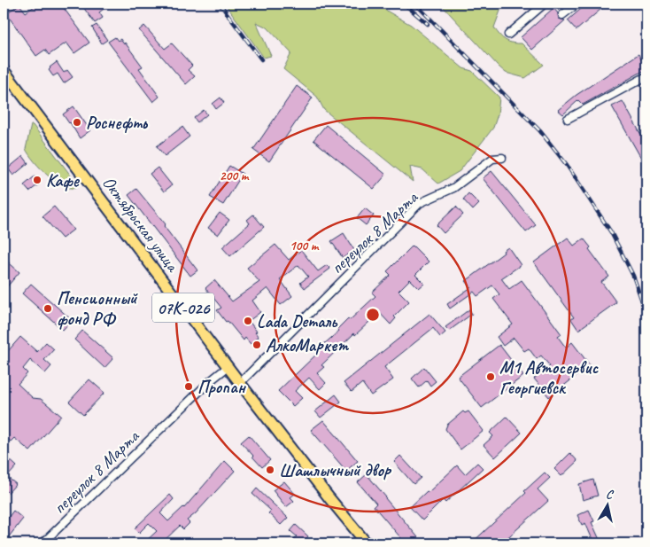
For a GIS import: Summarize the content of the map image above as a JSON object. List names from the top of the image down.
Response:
{
  "streets": {
    "main road": ["Октябрьская улица", "07К-026"],
    "street": ["переулок 8 Марта"]
  },
  "crossings": [
    ["Октябрьская улица", "переулок 8 Марта"]
  ],
  "places": [
    "Роснефть",
    "Кафе",
    "Пенсионный фонд РФ",
    "Lada Dеталь",
    "АлкоМаркет",
    "М1 Автосервис Георгиевск",
    "Пропан",
    "Шашлычный двор"
  ],
  "north": "top",
  "rings": ["200 m", "100 m"]
}
